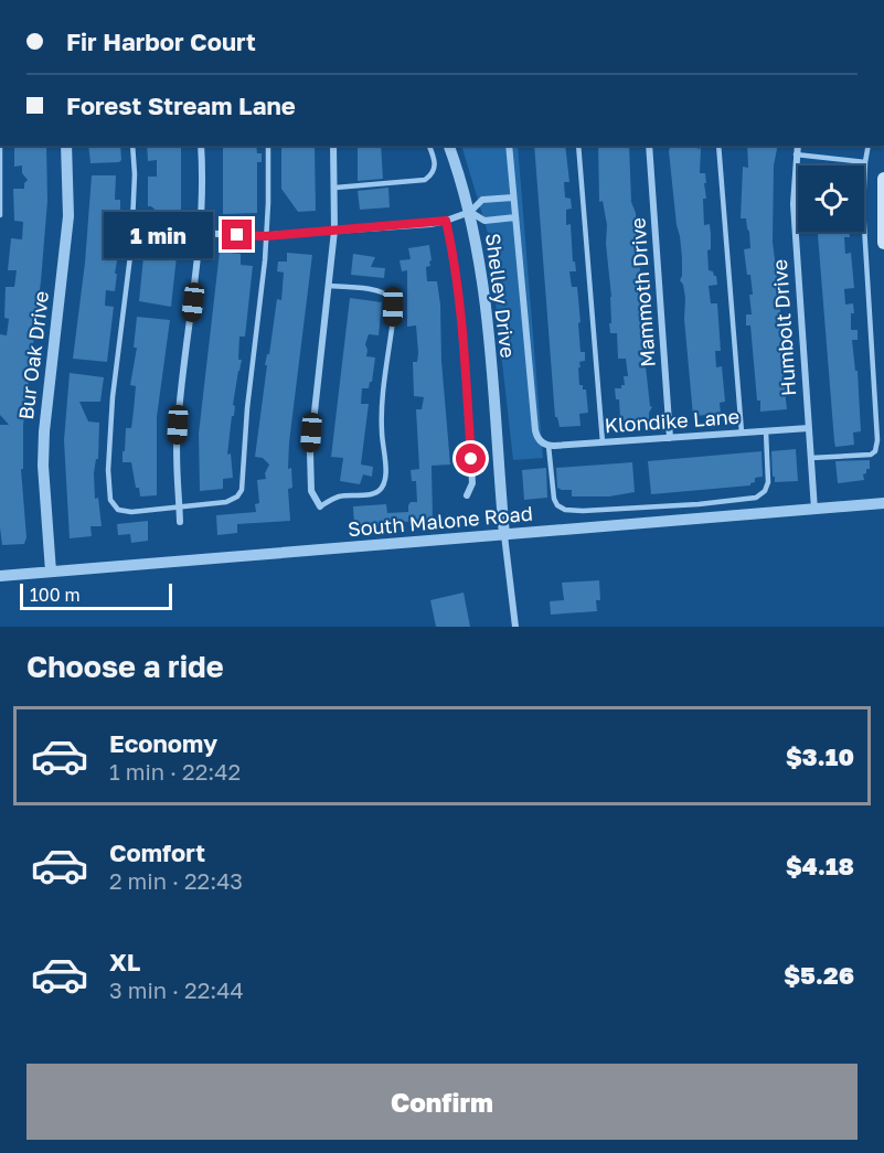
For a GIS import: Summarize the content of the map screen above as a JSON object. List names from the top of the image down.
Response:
{
  "streets": {
    "street": [
      "Mammoth Drive",
      "Shelley Drive",
      "Humbolt Drive",
      "Bur Oak Drive",
      "Klondike Lane",
      "South Malone Road"
    ]
  },
  "crossings": [
    ["Mammoth Drive", "Klondike Lane"],
    ["Shelley Drive", "South Malone Road"],
    ["Humbolt Drive", "Klondike Lane"],
    ["Humbolt Drive", "South Malone Road"],
    ["Bur Oak Drive", "South Malone Road"]
  ],
  "scale_bar": "100 m",
  "page": {
    "banner": ["Fir Harbor Court", "Forest Stream Lane"],
    "bubble": "1 min",
    "scale": "100 m",
    "heading": "Choose a ride",
    "list": [
      {
        "name": "Economy",
        "note": "1 min · 22:42",
        "value": "$3.10"
      },
      {
        "name": "Comfort",
        "note": "2 min · 22:43",
        "value": "$4.18"
      },
      {
        "name": "XL",
        "note": "3 min · 22:44",
        "value": "$5.26"
      }
    ],
    "buttons": "Confirm"
  }
}
